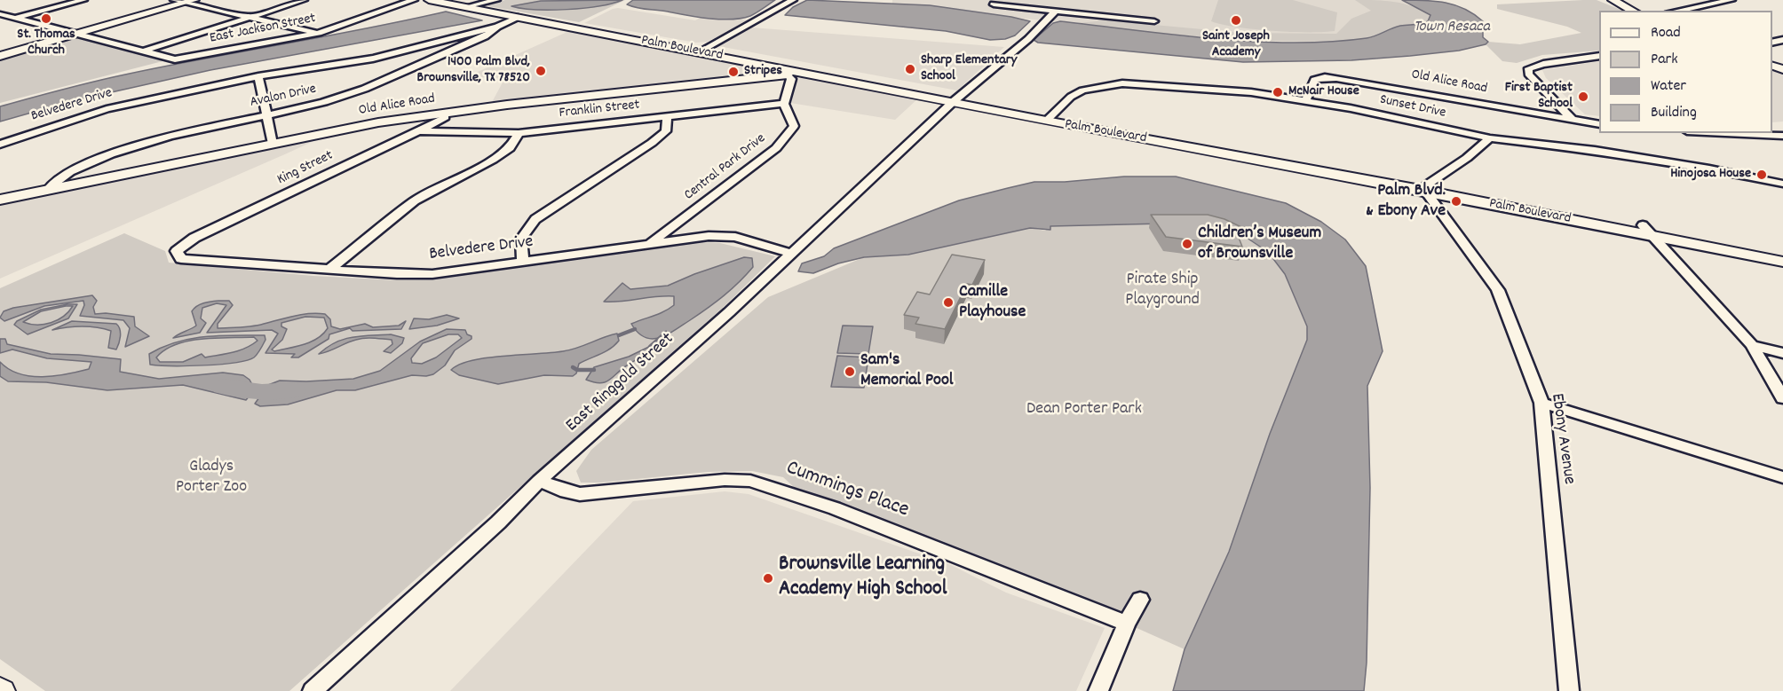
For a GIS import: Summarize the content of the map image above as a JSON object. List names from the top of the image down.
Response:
{
  "streets": {
    "main road": ["Palm Boulevard", "Old Alice Road"],
    "street": [
      "East Jackson Street",
      "Avalon Drive",
      "Belvedere Drive",
      "Sunset Drive",
      "Franklin Street",
      "Central Park Drive",
      "King Street",
      "East Ringgold Street",
      "Ebony Avenue",
      "Cummings Place"
    ]
  },
  "crossings": [
    ["Palm Boulevard", "Old Alice Road"],
    ["Palm Boulevard", "Avalon Drive"],
    ["Palm Boulevard", "Sunset Drive"],
    ["Palm Boulevard", "East Ringgold Street"],
    ["Palm Boulevard", "Ebony Avenue"],
    ["Old Alice Road", "Avalon Drive"],
    ["Old Alice Road", "Sunset Drive"],
    ["Old Alice Road", "King Street"],
    ["Avalon Drive", "Belvedere Drive"],
    ["Belvedere Drive", "Central Park Drive"],
    ["Belvedere Drive", "King Street"],
    ["Belvedere Drive", "East Ringgold Street"],
    ["Franklin Street", "Central Park Drive"],
    ["Franklin Street", "King Street"],
    ["East Ringgold Street", "Cummings Place"]
  ],
  "water": ["Town Resaca"],
  "parks": ["Pirate Ship Playground", "Dean Porter Park", "Gladys Porter Zoo"],
  "places": [
    "St. Thomas Church",
    "Saint Joseph Academy",
    "Sharp Elementary School",
    "1400 Palm Blvd, Brownsville, TX 78520",
    "Stripes",
    "McNair House",
    "First Baptist School",
    "Hinojosa House",
    "Palm Blvd. & Ebony Ave",
    "Children’s Museum of Brownsville",
    "Camille Playhouse",
    "Sam's Memorial Pool",
    "Brownsville Learning Academy High School"
  ],
  "legend": [
    "Road",
    "Park",
    "Water",
    "Building"
  ]
}
